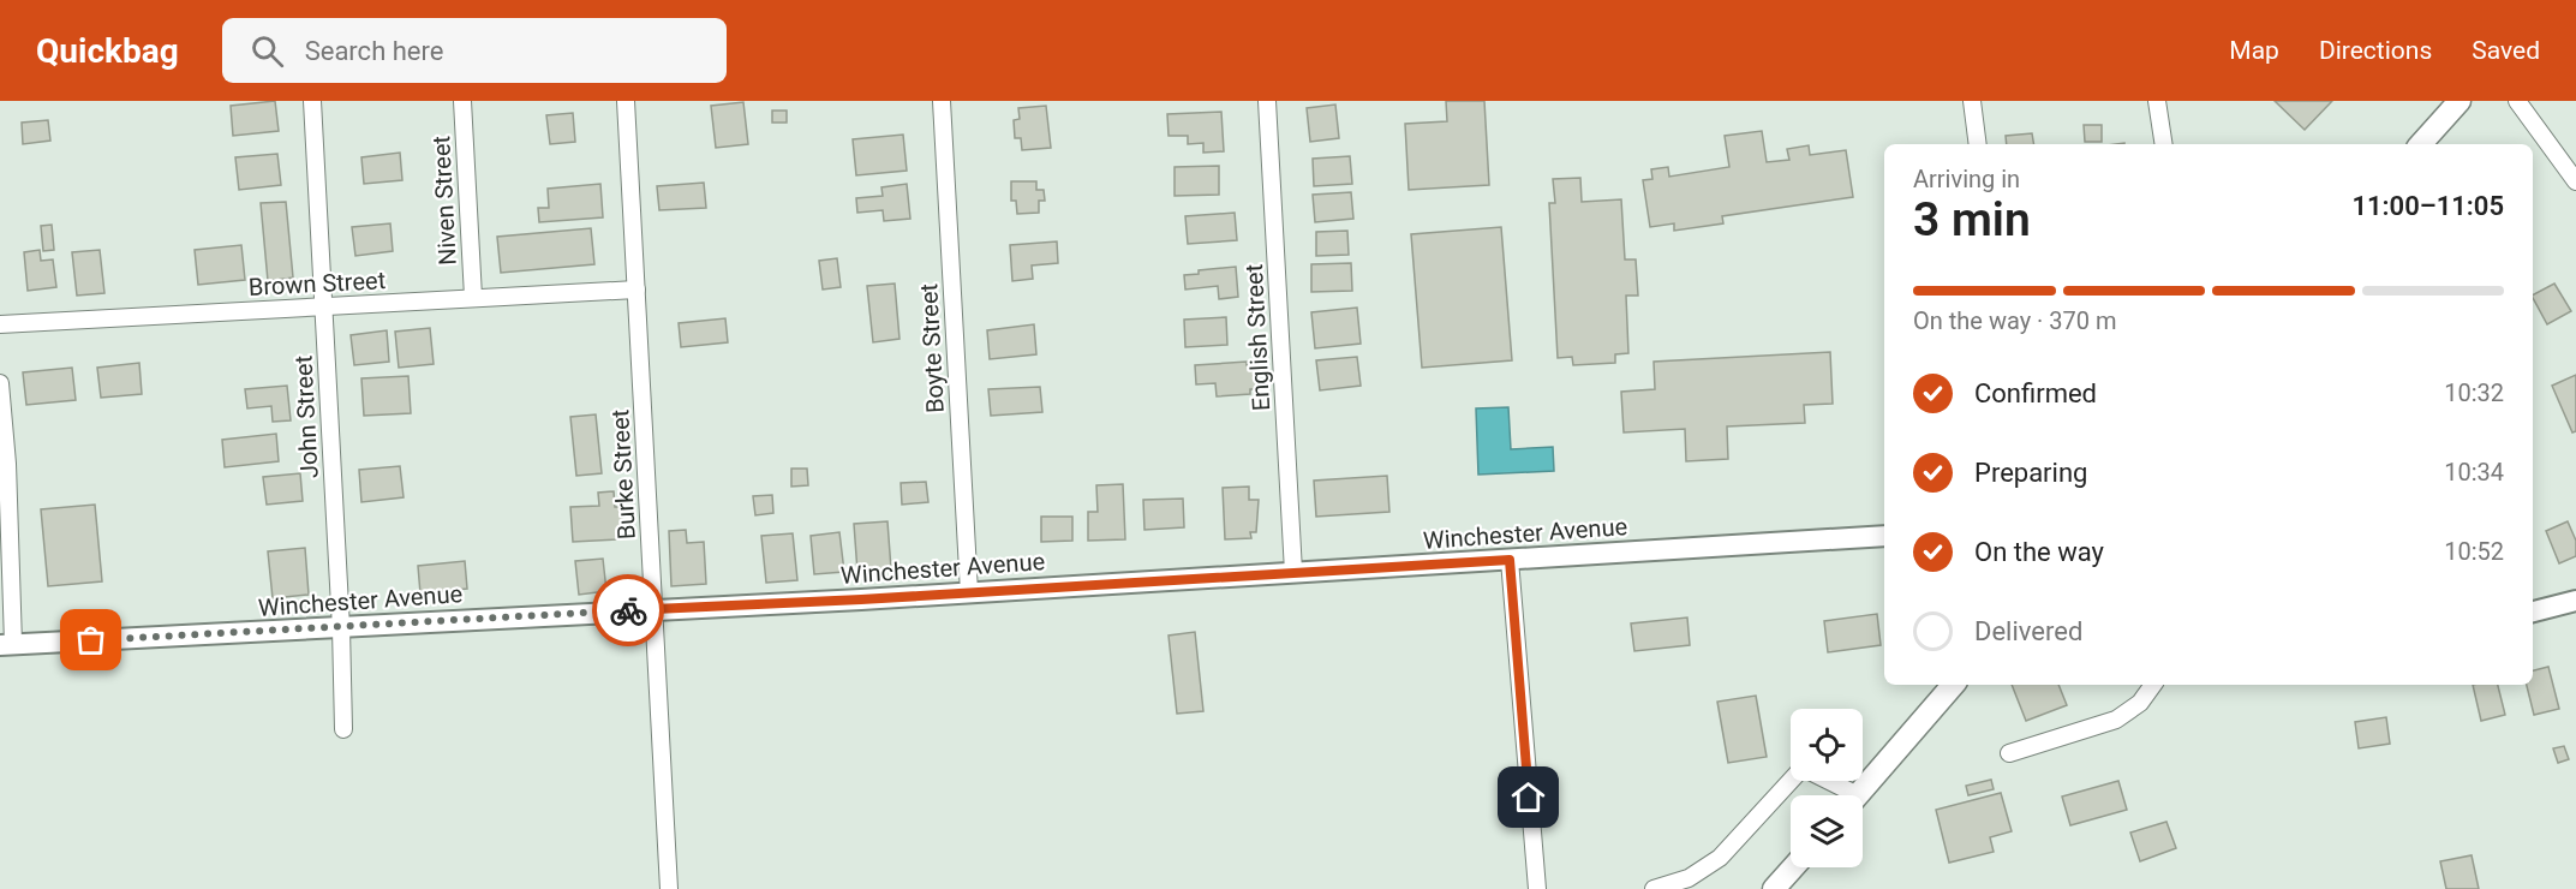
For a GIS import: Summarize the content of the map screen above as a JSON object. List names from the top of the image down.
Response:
{
  "streets": {
    "street": [
      "Niven Street",
      "Brown Street",
      "English Street",
      "Boyte Street",
      "John Street",
      "Burke Street",
      "Winchester Avenue"
    ]
  },
  "crossings": [
    ["Niven Street", "Brown Street"],
    ["Brown Street", "John Street"],
    ["Brown Street", "Burke Street"],
    ["English Street", "Winchester Avenue"],
    ["Boyte Street", "Winchester Avenue"],
    ["John Street", "Winchester Avenue"],
    ["Burke Street", "Winchester Avenue"]
  ],
  "page": {
    "header": "Quickbag",
    "search": "Search here",
    "nav": ["Map", "Directions", "Saved"],
    "heading": ["3 min", "Arriving in", "11:00–11:05"],
    "bar": "On the way · 370 m",
    "list": [
      ["Confirmed", "10:32"],
      ["Preparing", "10:34"],
      ["On the way", "10:52"],
      "Delivered"
    ]
  }
}
